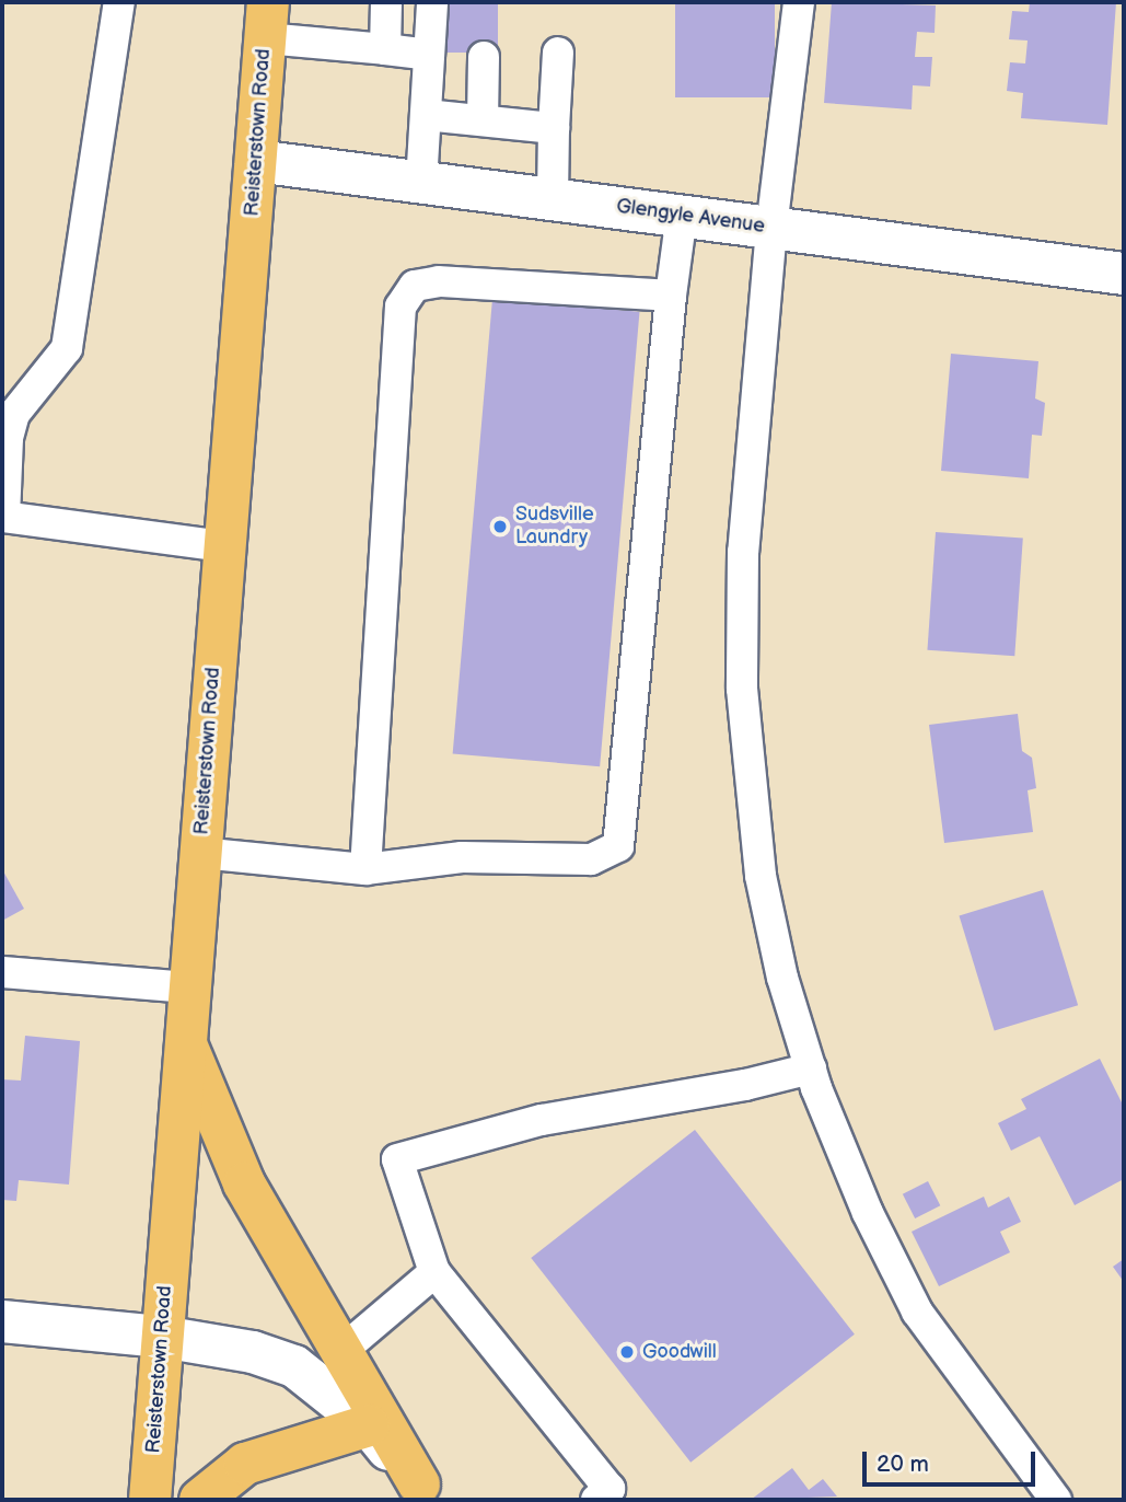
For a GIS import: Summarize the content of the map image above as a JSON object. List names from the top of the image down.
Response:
{
  "streets": {
    "main road": ["Reisterstown Road"],
    "street": ["Glengyle Avenue"]
  },
  "crossings": [
    ["Reisterstown Road", "Glengyle Avenue"]
  ],
  "places": ["Sudsville Laundry", "Goodwill"],
  "scale_bar": "20 m"
}
